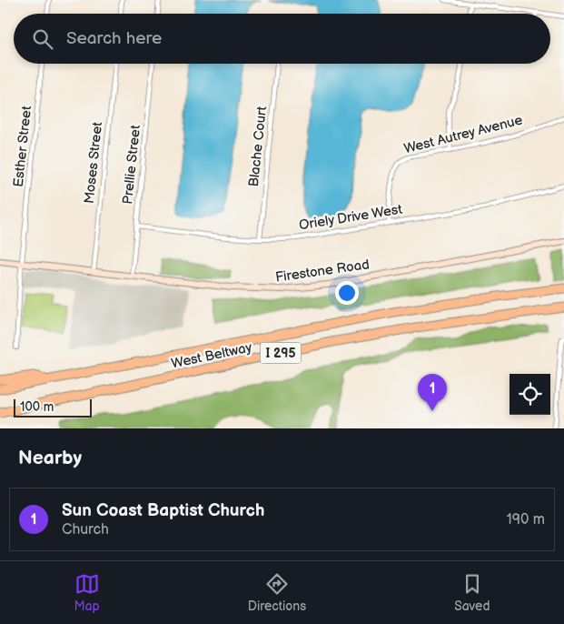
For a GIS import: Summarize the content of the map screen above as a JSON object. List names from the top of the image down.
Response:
{
  "streets": {
    "highway": ["I 295", "West Beltway"],
    "street": [
      "West Autrey Avenue",
      "Esther Street",
      "Blache Court",
      "Moses Street",
      "Prellie Street",
      "Oriely Drive West",
      "Firestone Road"
    ]
  },
  "crossings": [
    ["West Autrey Avenue", "Oriely Drive West"],
    ["Esther Street", "Firestone Road"],
    ["Blache Court", "Oriely Drive West"],
    ["Moses Street", "Firestone Road"],
    ["Prellie Street", "Oriely Drive West"],
    ["Prellie Street", "Firestone Road"]
  ],
  "scale_bar": "100 m",
  "page": {
    "search": "Search here",
    "pins": "1",
    "scale": "100 m",
    "heading": "Nearby",
    "list": [
      {
        "mark": "1",
        "name": "Sun Coast Baptist Church",
        "note": "Church",
        "value": "190 m"
      }
    ],
    "nav": ["Map", "Directions", "Saved"]
  }
}
